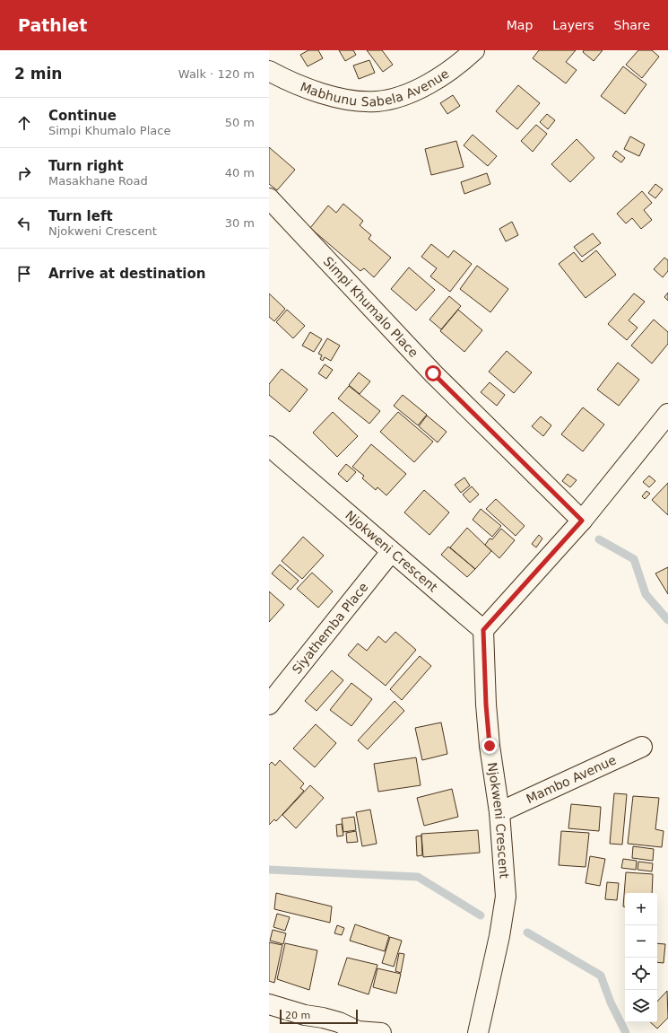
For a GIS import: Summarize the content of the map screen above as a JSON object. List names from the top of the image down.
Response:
{
  "streets": {
    "street": [
      "Mabhunu Sabela Avenue",
      "Simpi Khumalo Place",
      "Njokweni Crescent",
      "Siyathemba Place",
      "Mambo Avenue"
    ]
  },
  "crossings": [
    ["Njokweni Crescent", "Siyathemba Place"],
    ["Njokweni Crescent", "Mambo Avenue"]
  ],
  "scale_bar": "20 m",
  "page": {
    "header": "Pathlet",
    "nav": ["Map", "Layers", "Share"],
    "heading": ["2 min", "Walk · 120 m"],
    "list": [
      ["Continue", "Simpi Khumalo Place", "50 m"],
      ["Turn right", "Masakhane Road", "40 m"],
      ["Turn left", "Njokweni Crescent", "30 m"],
      "Arrive at destination"
    ],
    "map_buttons": ["+", "−"],
    "scale": "20 m"
  }
}
